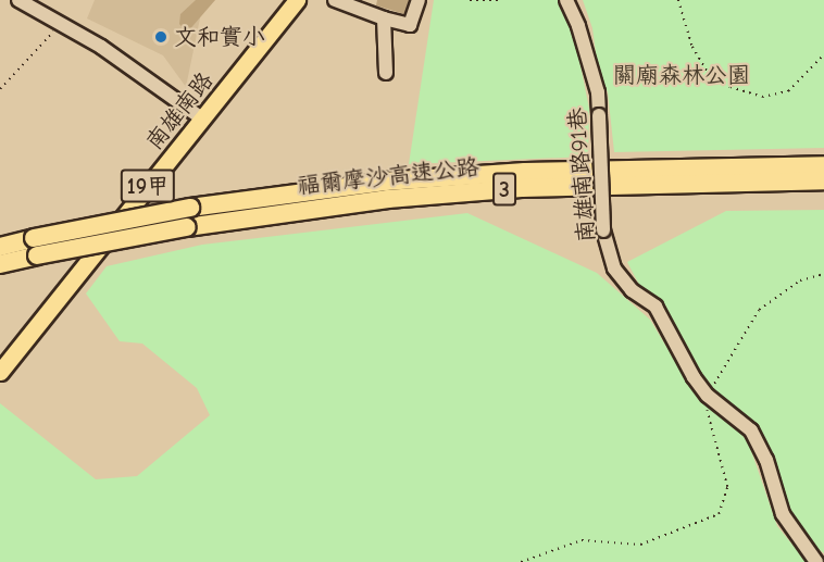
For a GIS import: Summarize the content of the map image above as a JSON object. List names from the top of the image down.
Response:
{
  "streets": {
    "highway": ["福爾摩沙高速公路", "3"],
    "main road": ["南雄南路", "19甲"],
    "street": ["南雄南路91巷"]
  },
  "parks": ["關廟森林公園"],
  "places": ["文和實小"]
}
